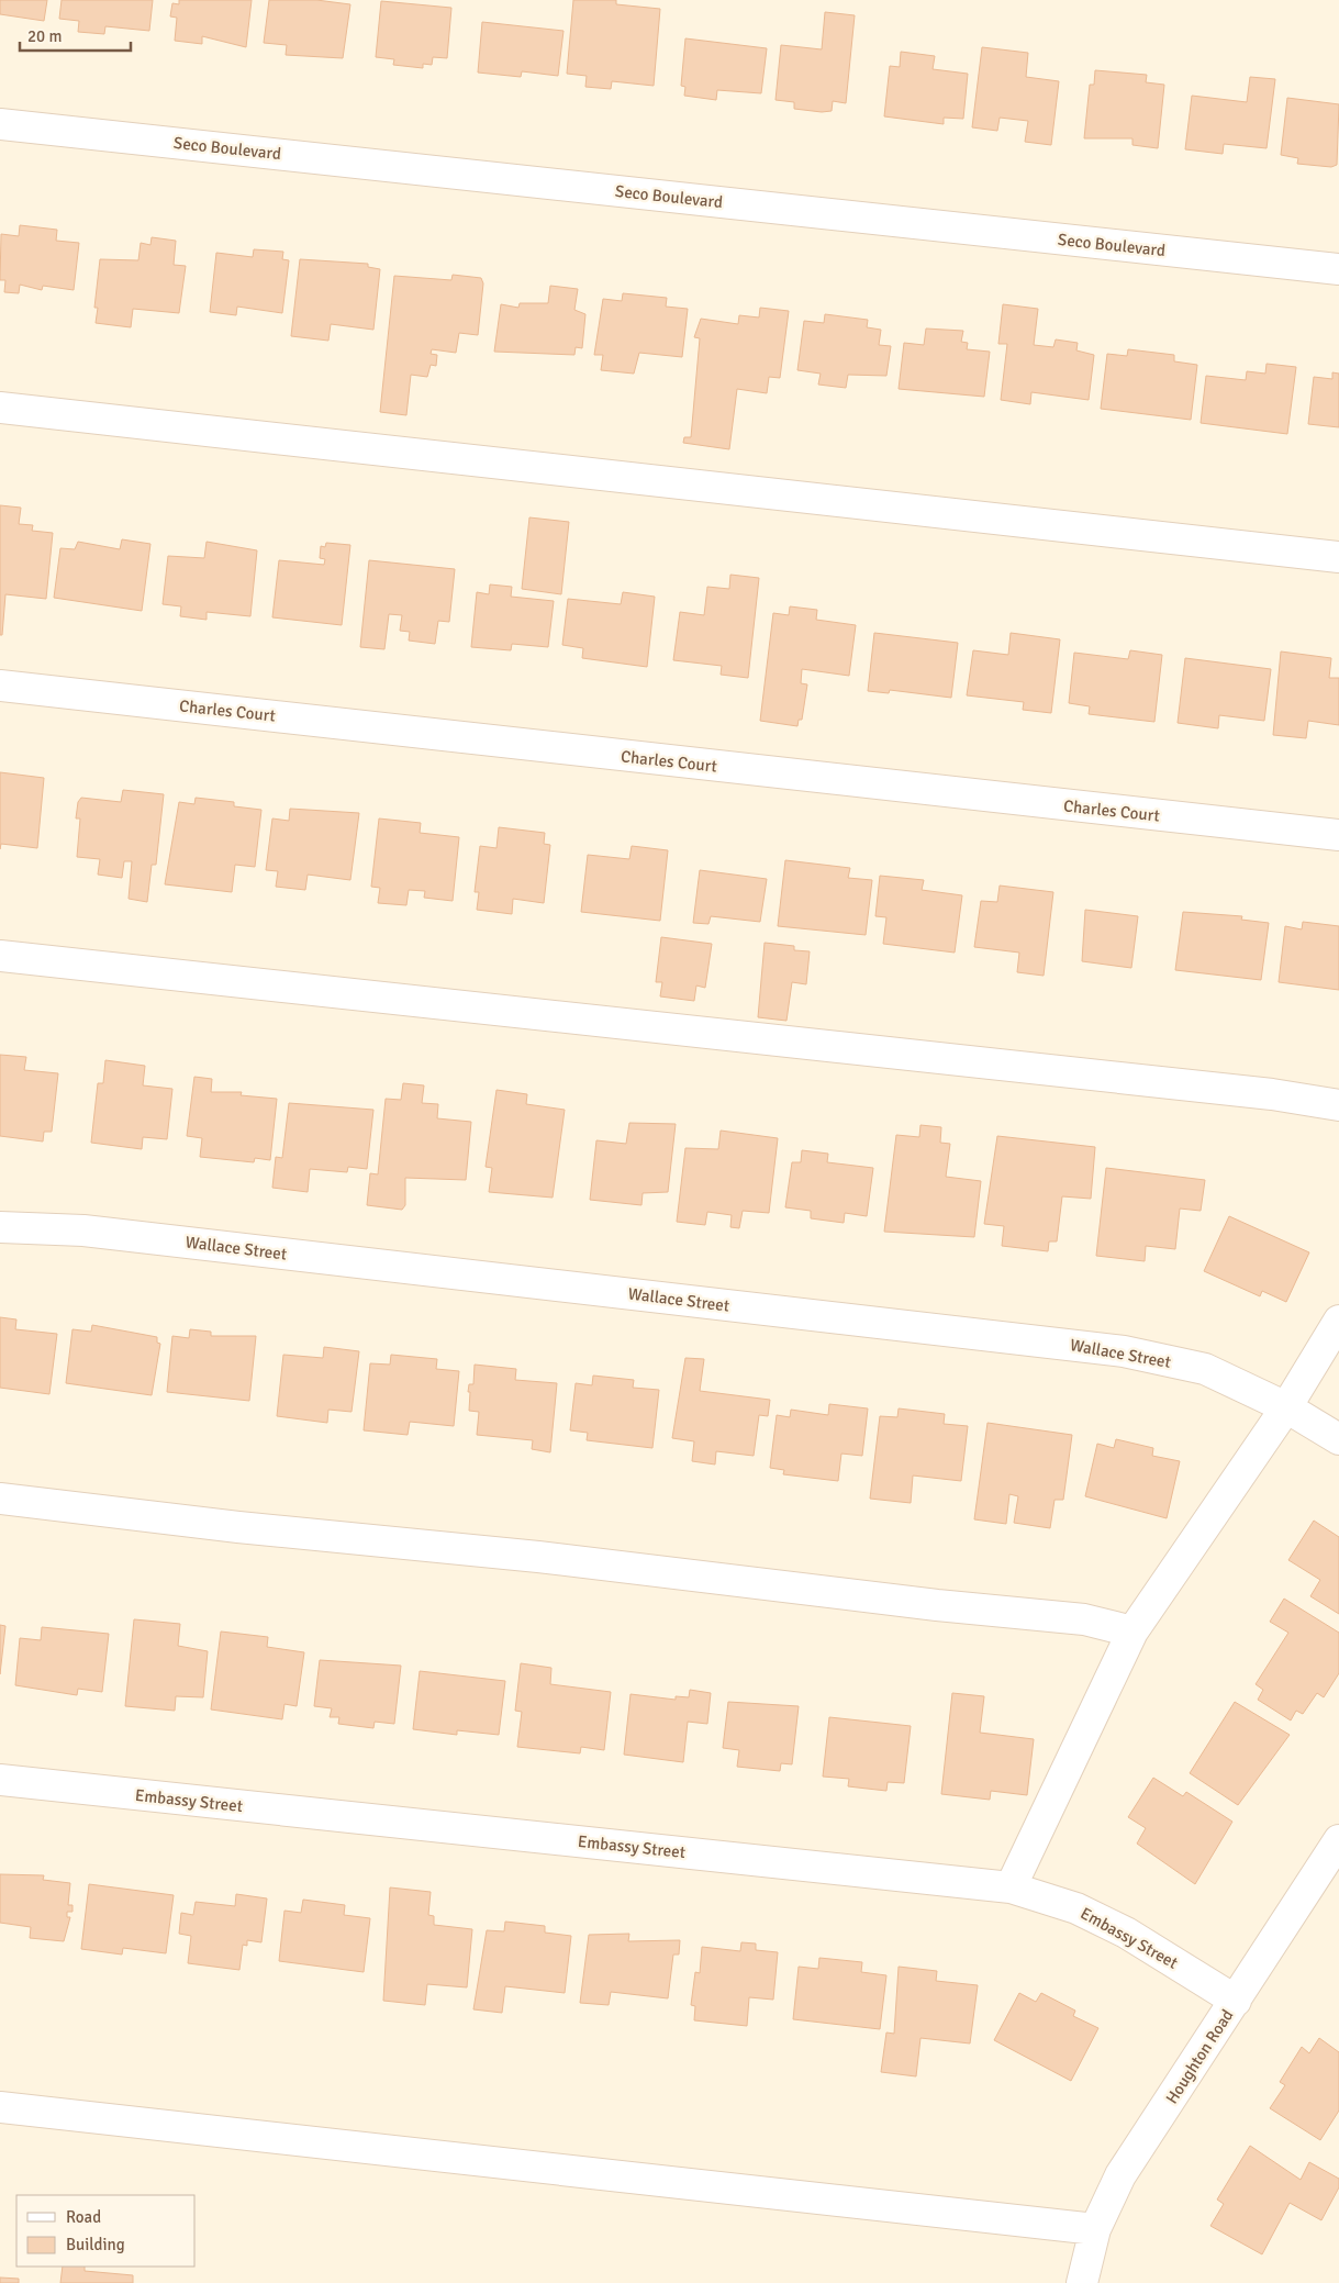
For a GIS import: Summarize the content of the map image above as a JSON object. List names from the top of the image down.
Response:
{
  "streets": {
    "street": [
      "Seco Boulevard",
      "Charles Court",
      "Wallace Street",
      "Embassy Street",
      "Houghton Road"
    ]
  },
  "crossings": [
    ["Embassy Street", "Houghton Road"]
  ],
  "legend": ["Road", "Building"],
  "scale_bar": "20 m"
}
